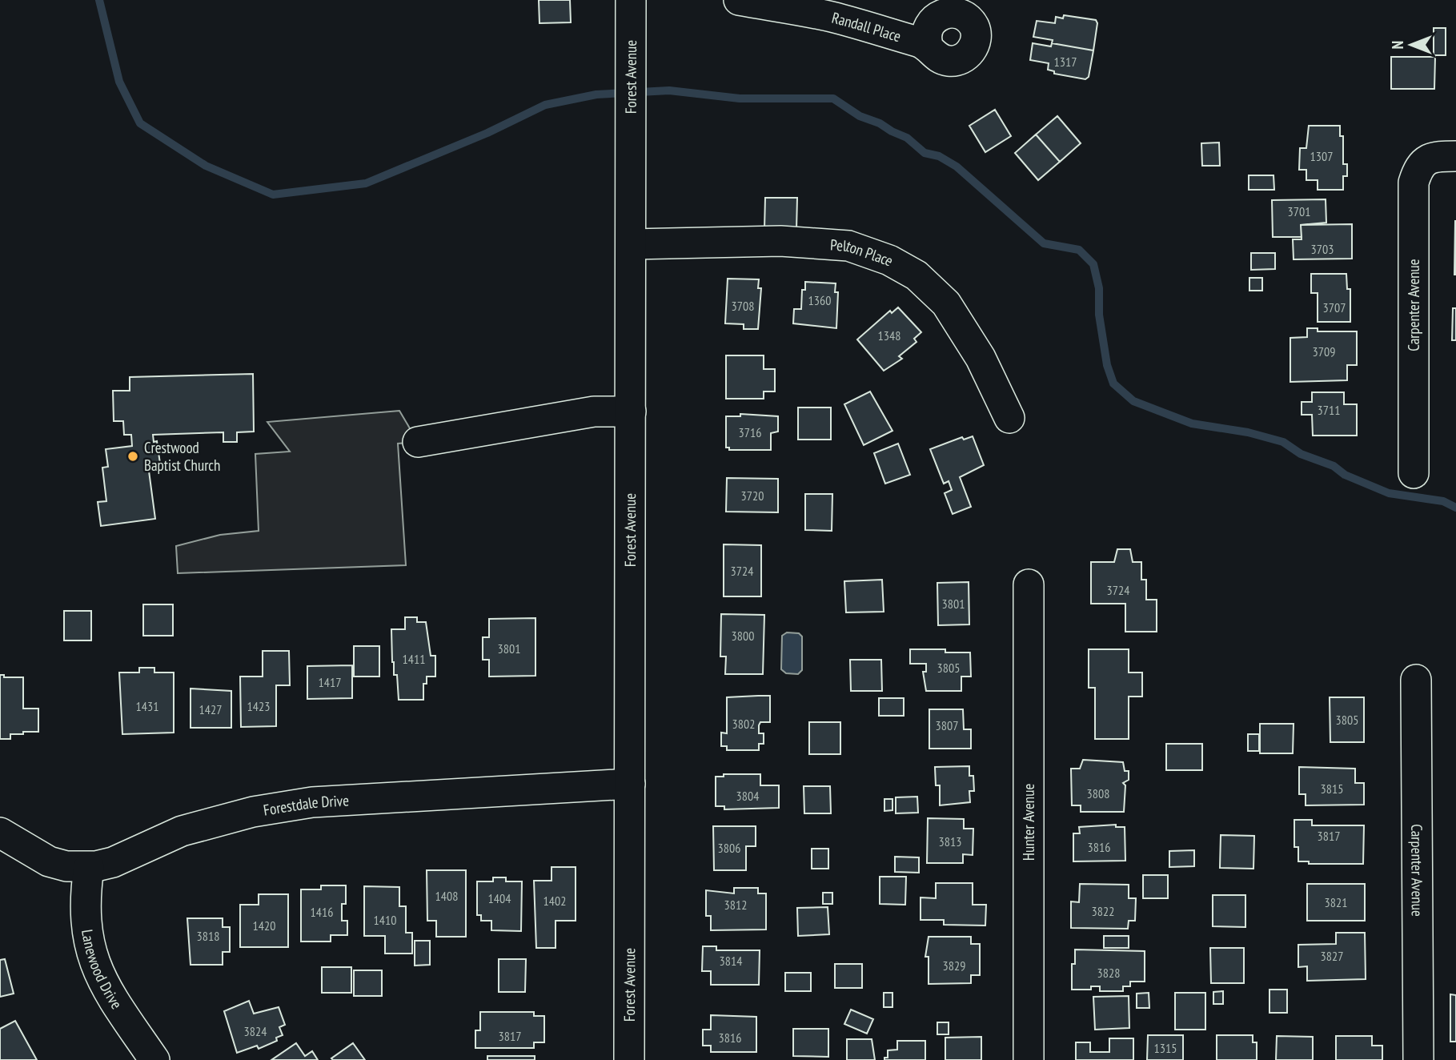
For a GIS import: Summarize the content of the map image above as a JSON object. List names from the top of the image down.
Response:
{
  "streets": {
    "street": [
      "Randall Place",
      "Forest Avenue",
      "Pelton Place",
      "Carpenter Avenue",
      "Forestdale Drive",
      "Hunter Avenue",
      "Lanewood Drive"
    ]
  },
  "crossings": [
    ["Forest Avenue", "Pelton Place"],
    ["Forest Avenue", "Forestdale Drive"],
    ["Forestdale Drive", "Lanewood Drive"]
  ],
  "places": ["Crestwood Baptist Church"],
  "house_numbers": [
    "1317",
    "1307",
    "3701",
    "3703",
    "1360",
    "3708",
    "3707",
    "1348",
    "3709",
    "3711",
    "3716",
    "3720",
    "3724",
    "3724",
    "3801",
    "3800",
    "3801",
    "1411",
    "3805",
    "1417",
    "1431",
    "1423",
    "1427",
    "3805",
    "3802",
    "3807",
    "3815",
    "3808",
    "3804",
    "3817",
    "3813",
    "3816",
    "3806",
    "1408",
    "1404",
    "1402",
    "3821",
    "3812",
    "3822",
    "1416",
    "1410",
    "1420",
    "3818",
    "3827",
    "3814",
    "3829",
    "3828",
    "3824",
    "3817",
    "3816",
    "1315"
  ],
  "north": "left"
}
